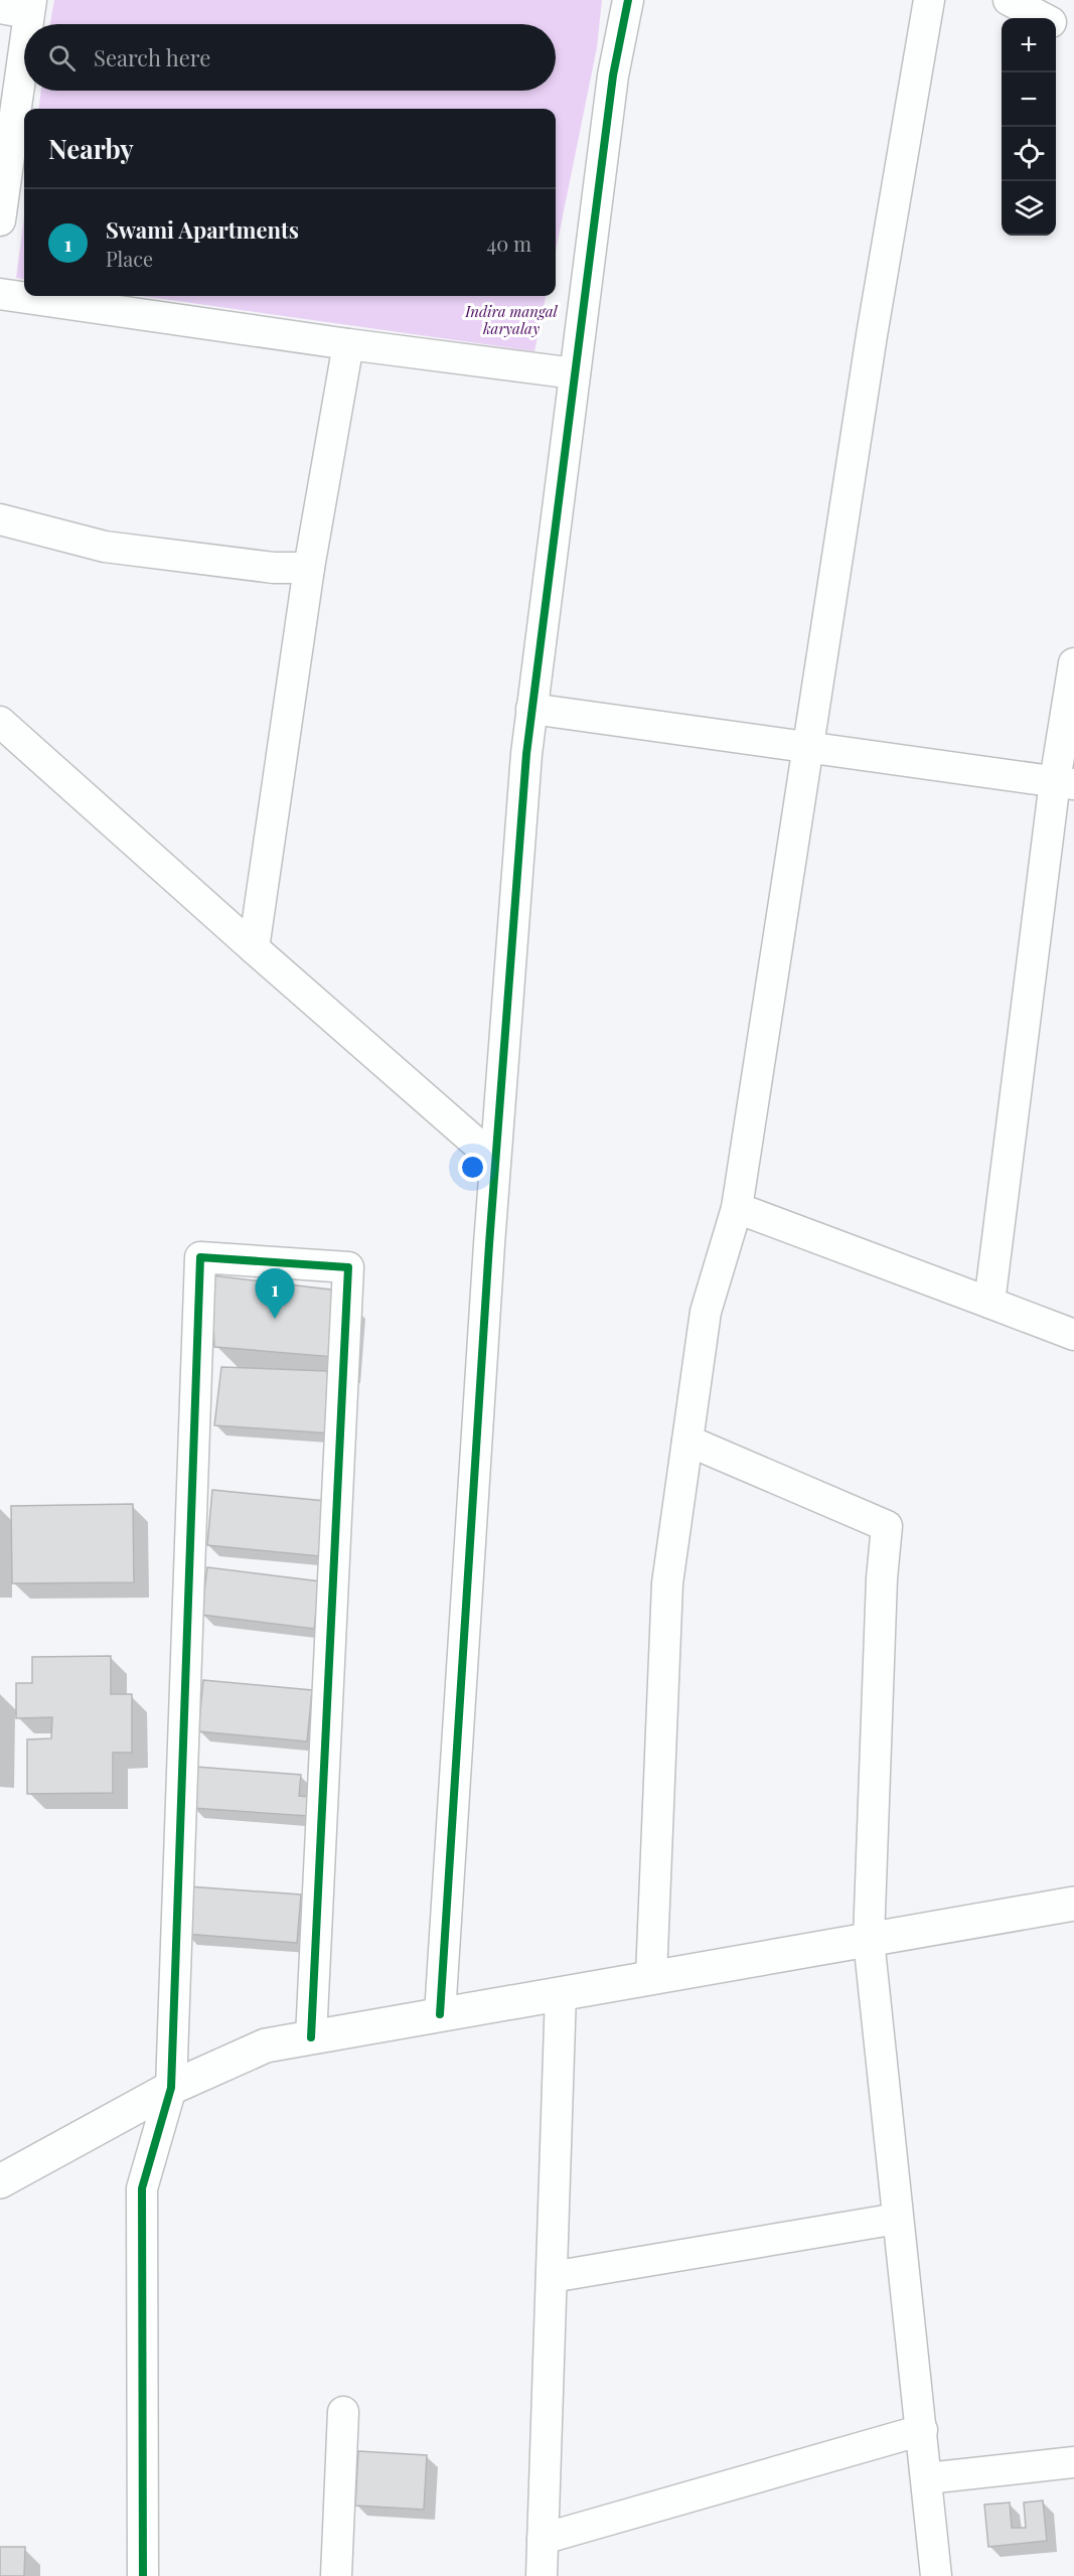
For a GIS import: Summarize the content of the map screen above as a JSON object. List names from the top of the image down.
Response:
{
  "parks": ["Indira mangal karyalay"],
  "page": {
    "map_buttons": ["+", "−"],
    "search": "Search here",
    "heading": "Nearby",
    "list": [
      {
        "mark": "1",
        "name": "Swami Apartments",
        "note": "Place",
        "value": "40 m"
      }
    ],
    "pins": "1"
  }
}
